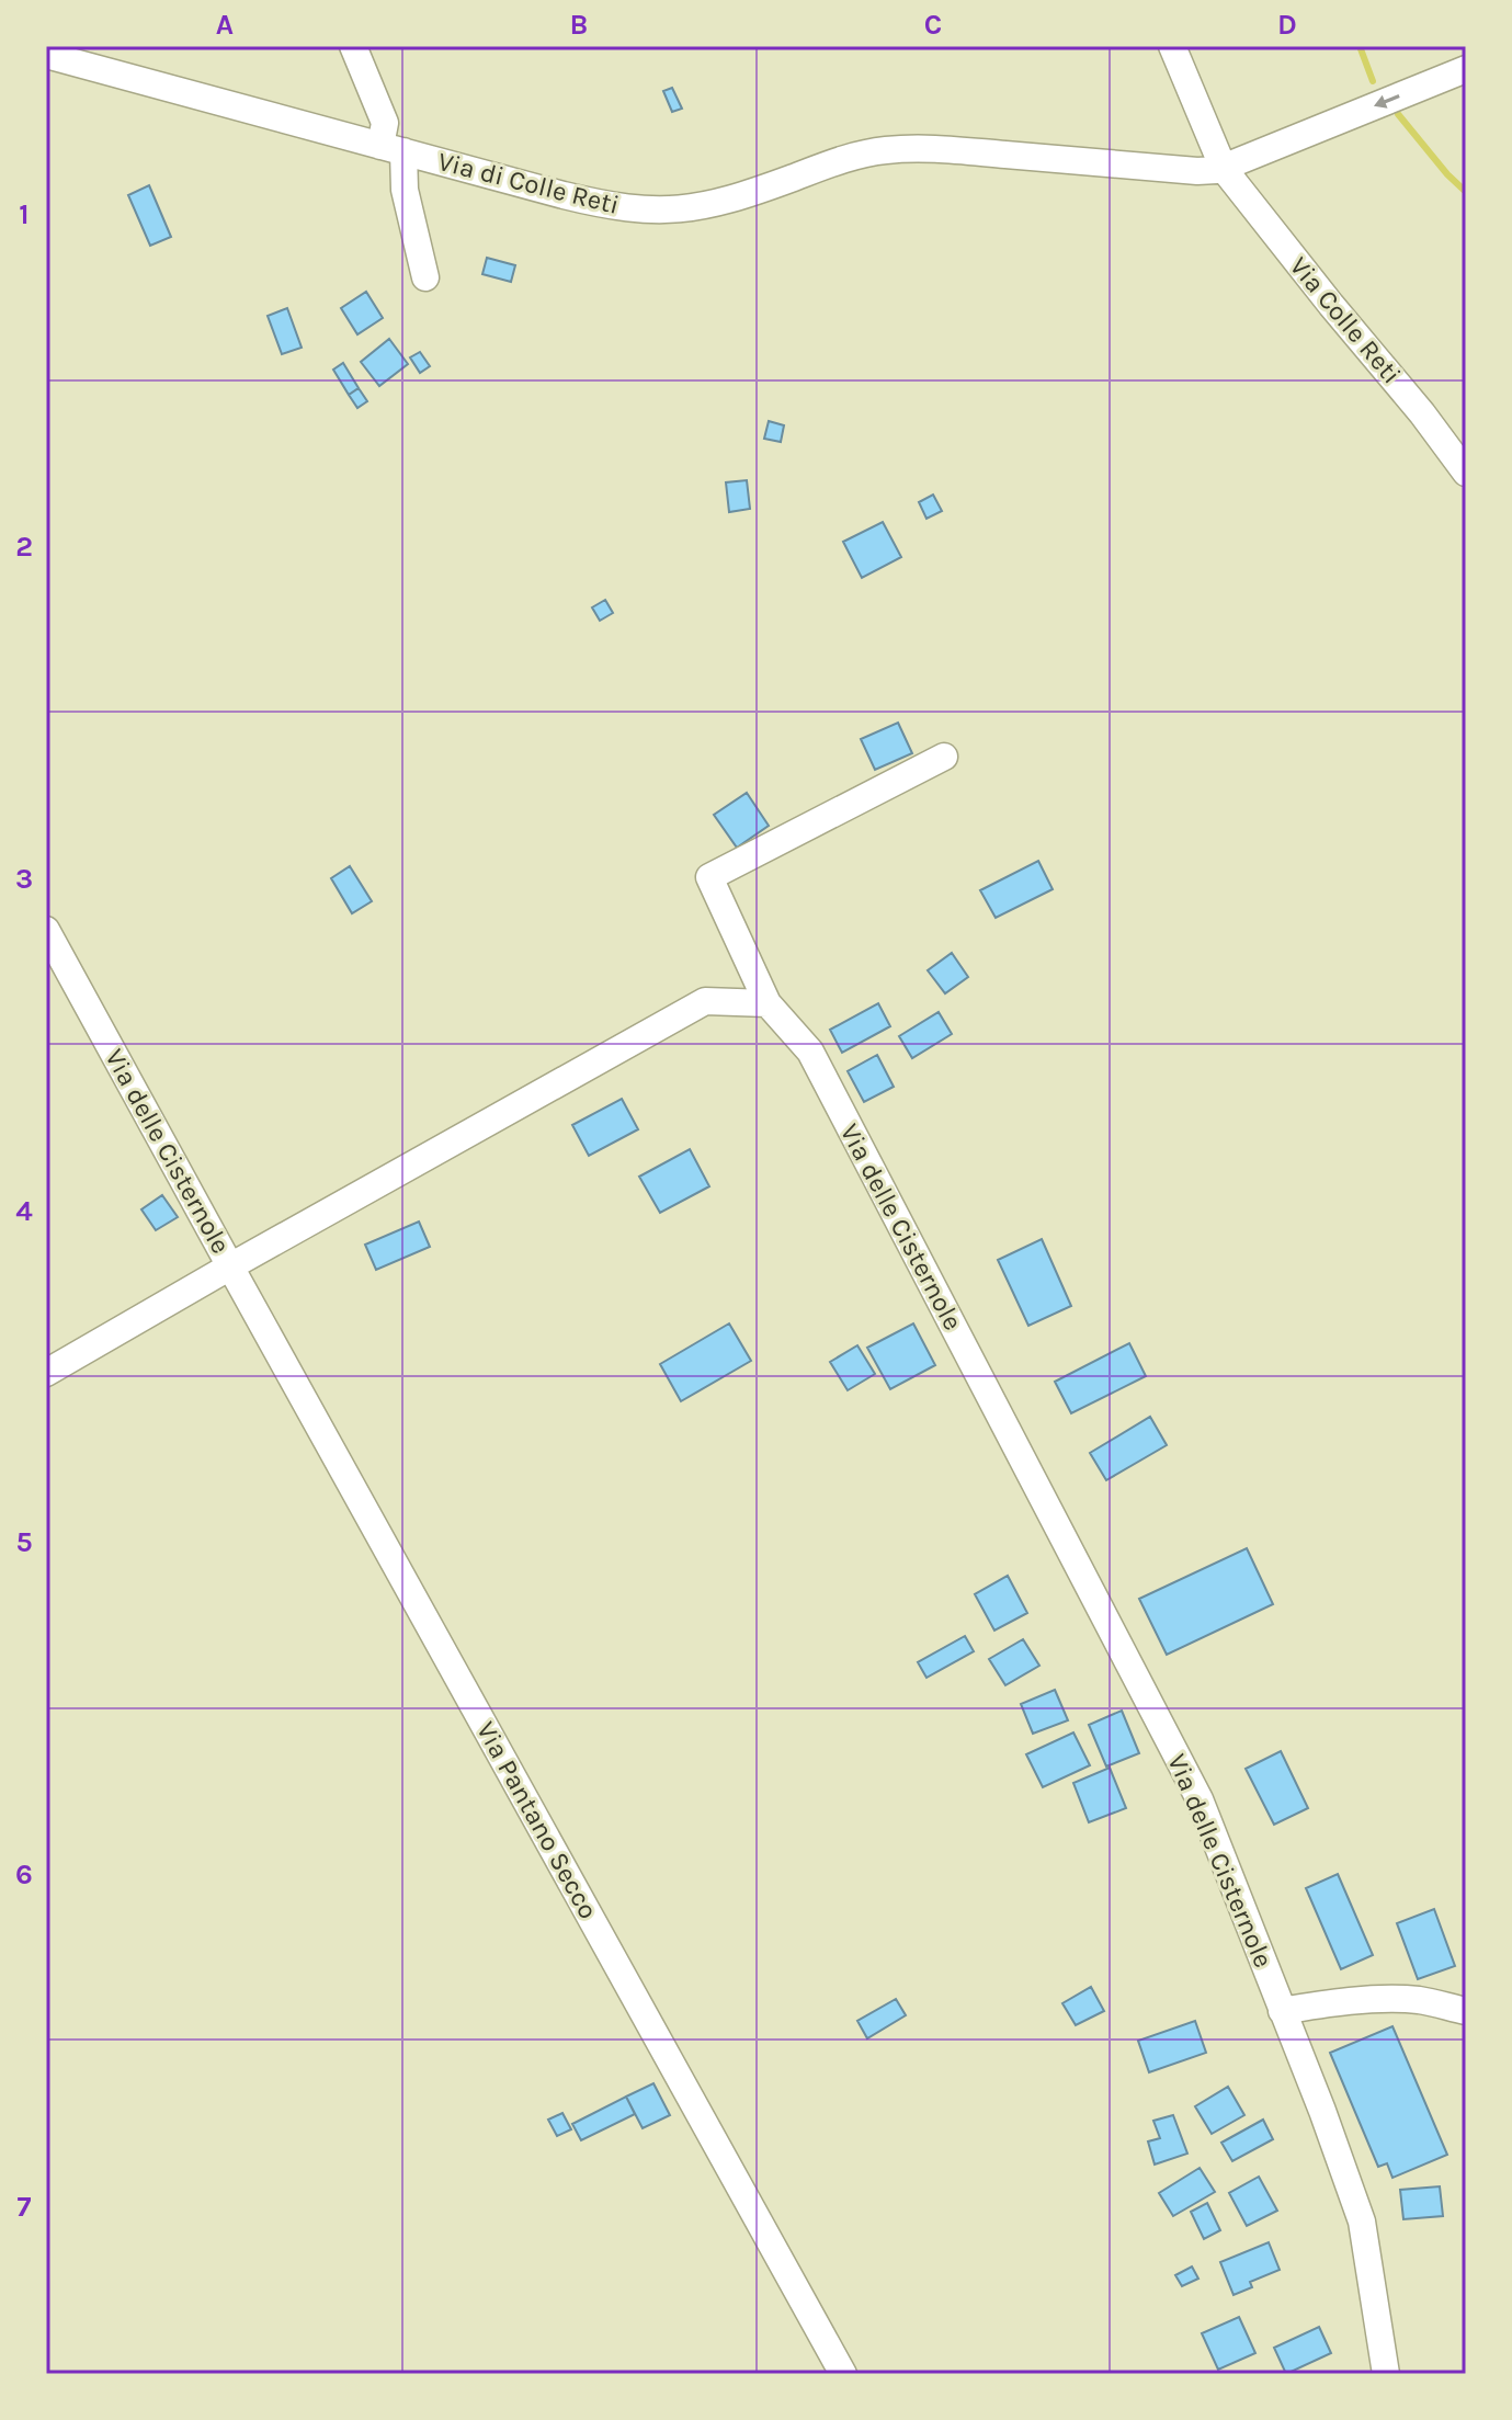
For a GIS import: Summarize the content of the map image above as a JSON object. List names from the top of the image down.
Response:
{
  "streets": {
    "street": [
      "Via di Colle Reti",
      "Via Colle Reti",
      "Via delle Cisternole",
      "Via Pantano Secco"
    ]
  },
  "crossings": [
    ["Via di Colle Reti", "Via Colle Reti"],
    ["Via delle Cisternole", "Via Pantano Secco"]
  ],
  "grid": {
    "columns": [
      "A",
      "B",
      "C",
      "D"
    ],
    "rows": [
      "1",
      "2",
      "3",
      "4",
      "5",
      "6",
      "7"
    ]
  }
}
